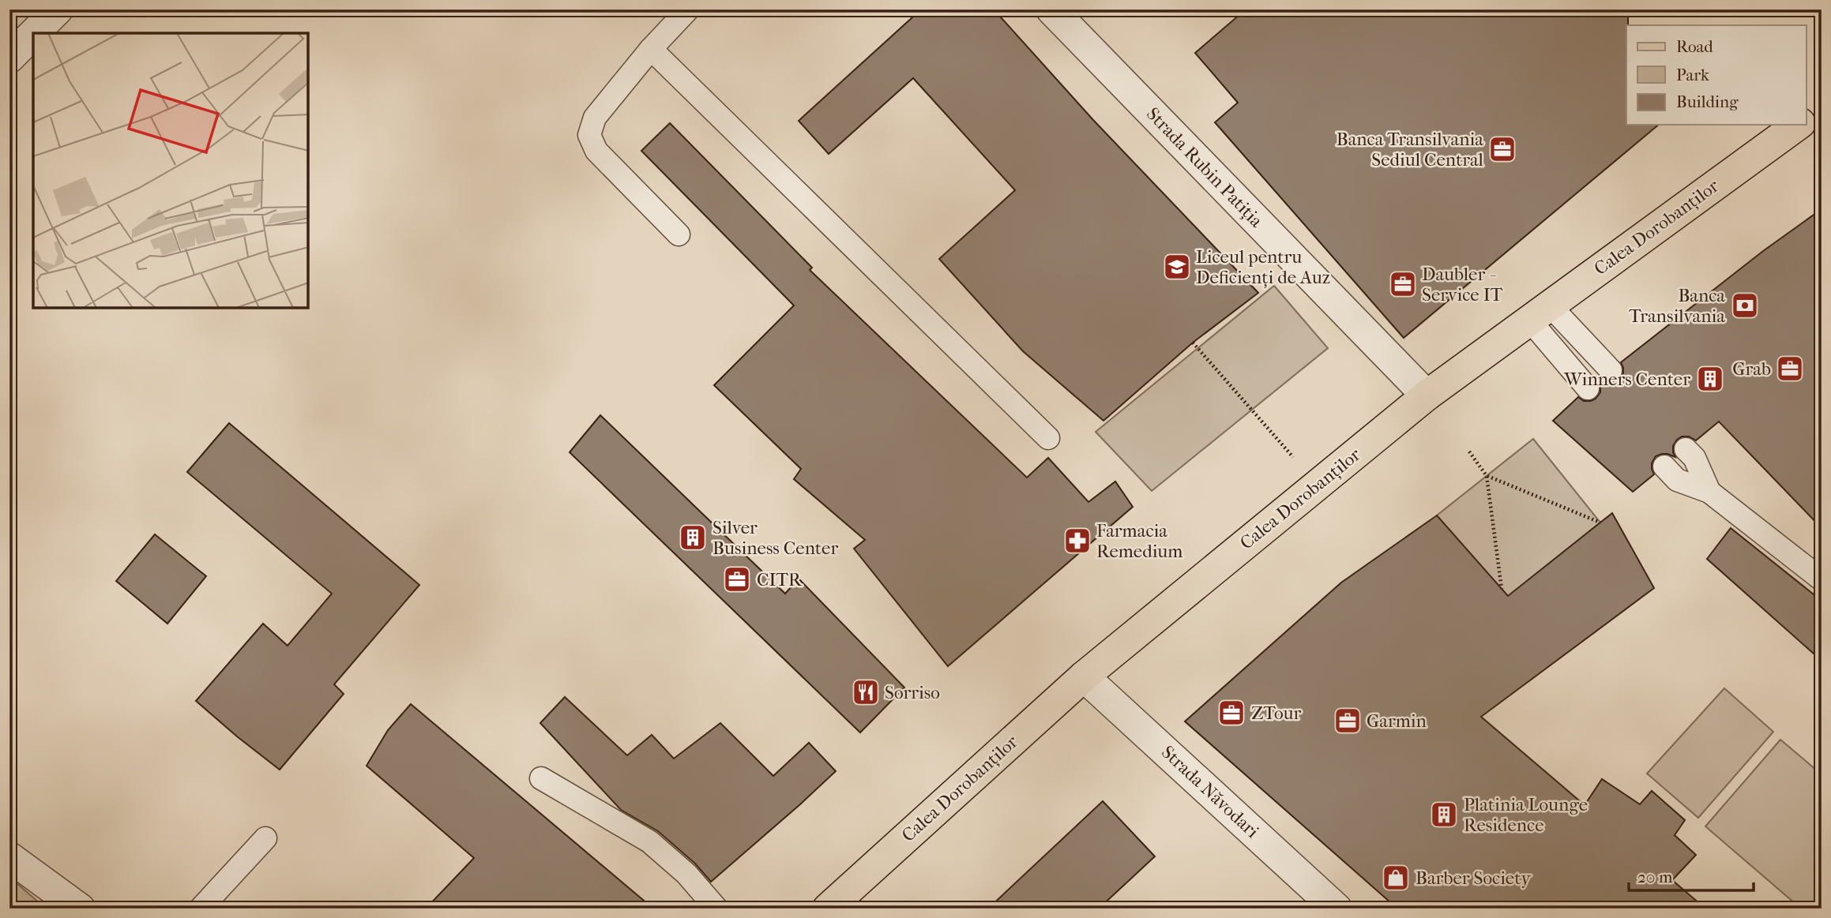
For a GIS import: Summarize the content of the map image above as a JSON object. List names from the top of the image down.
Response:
{
  "streets": {
    "main road": ["Calea Dorobanților"],
    "street": ["Strada Rubin Patiția", "Strada Năvodari"]
  },
  "crossings": [
    ["Strada Rubin Patiția", "Calea Dorobanților"],
    ["Calea Dorobanților", "Strada Năvodari"]
  ],
  "places": {
    "office": [
      "Banca Transilvania Sediul Central",
      "Daubler - Service IT",
      "Grab",
      "CITR",
      "ZTour",
      "Garmin"
    ],
    "school or university": ["Liceul pentru Deficienți de Auz"],
    "bank": ["Banca Transilvania"],
    "building": ["Winners Center", "Silver Business Center", "Platinia Lounge Residence"],
    "pharmacy": ["Farmacia Remedium"],
    "restaurant": ["Sorriso"],
    "shop": ["Barber Society"]
  },
  "legend": ["Road", "Park", "Building"],
  "scale_bar": "20 m"
}
